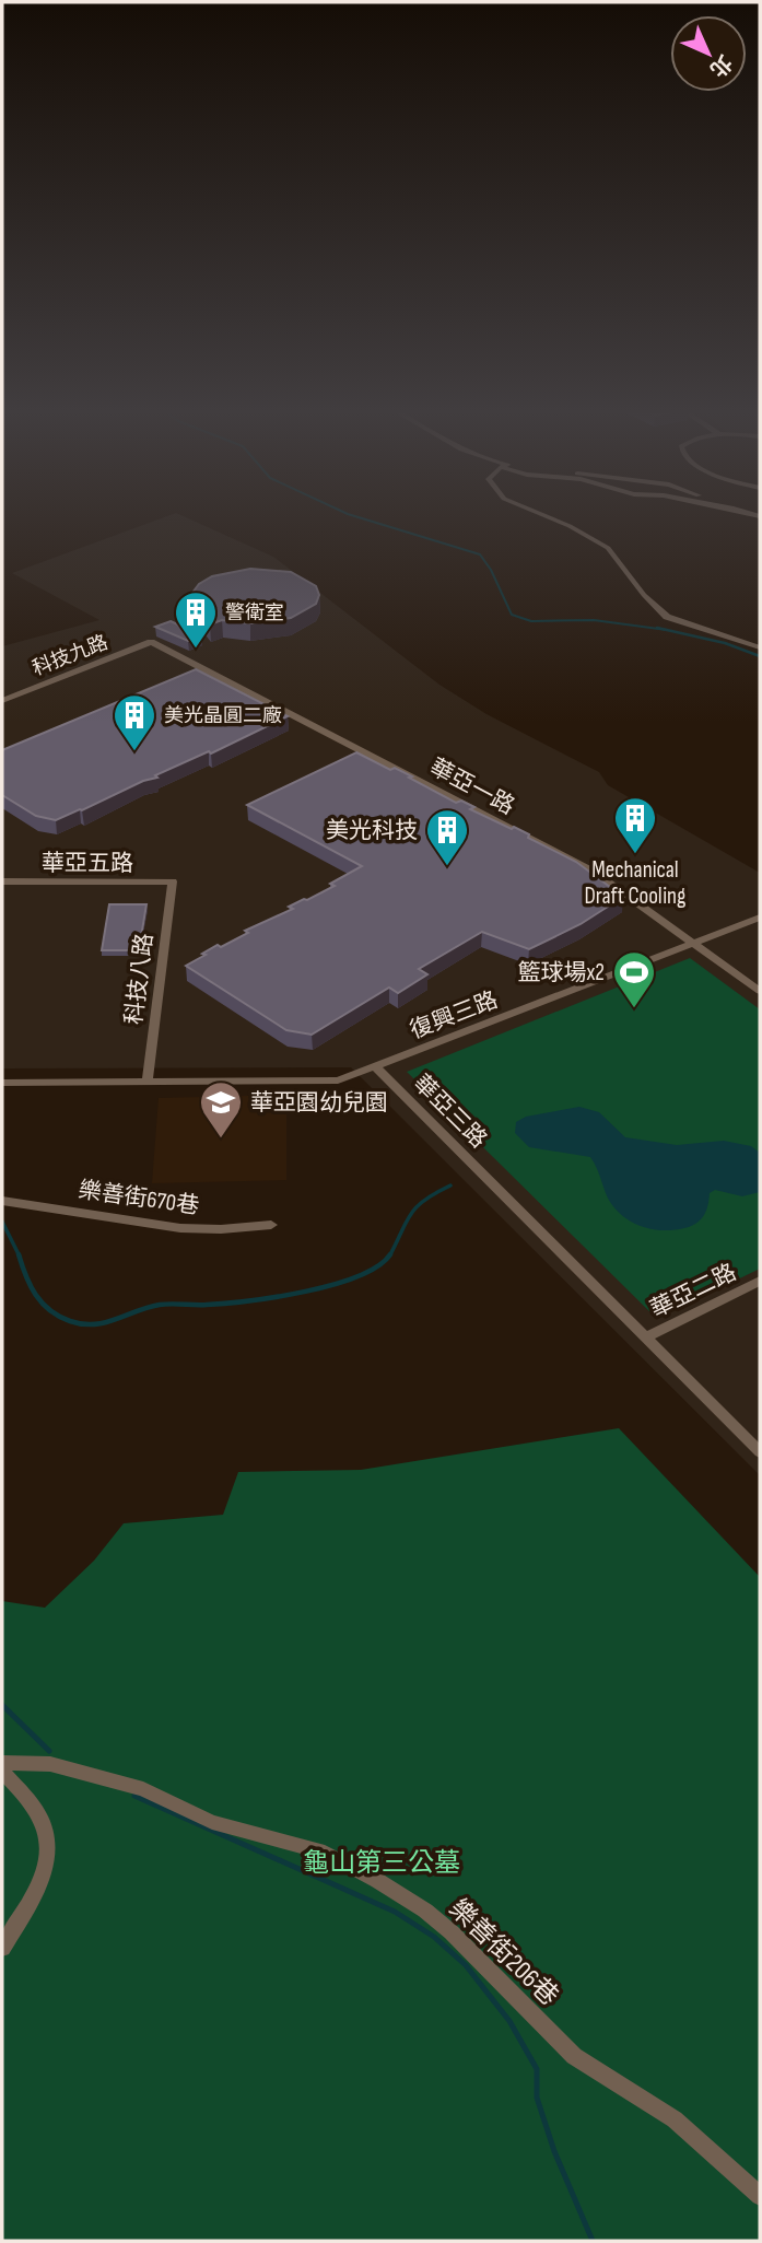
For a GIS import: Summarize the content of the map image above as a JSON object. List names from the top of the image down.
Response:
{
  "streets": {
    "street": [
      "科技九路",
      "華亞一路",
      "華亞五路",
      "科技八路",
      "復興三路",
      "華亞三路",
      "樂善街670巷",
      "華亞二路",
      "樂善街206巷"
    ]
  },
  "crossings": [
    ["科技九路", "華亞一路"],
    ["華亞一路", "復興三路"],
    ["華亞五路", "科技八路"],
    ["復興三路", "華亞三路"],
    ["華亞三路", "華亞二路"]
  ],
  "parks": ["龜山第三公墓"],
  "places": {
    "building": [
      "警衛室",
      "美光晶圓二廠",
      "Mechanical Draft Cooling",
      "美光科技"
    ],
    "sports": ["籃球場x2"],
    "school or university": ["華亞園幼兒園"]
  },
  "north": "bottom right"
}
